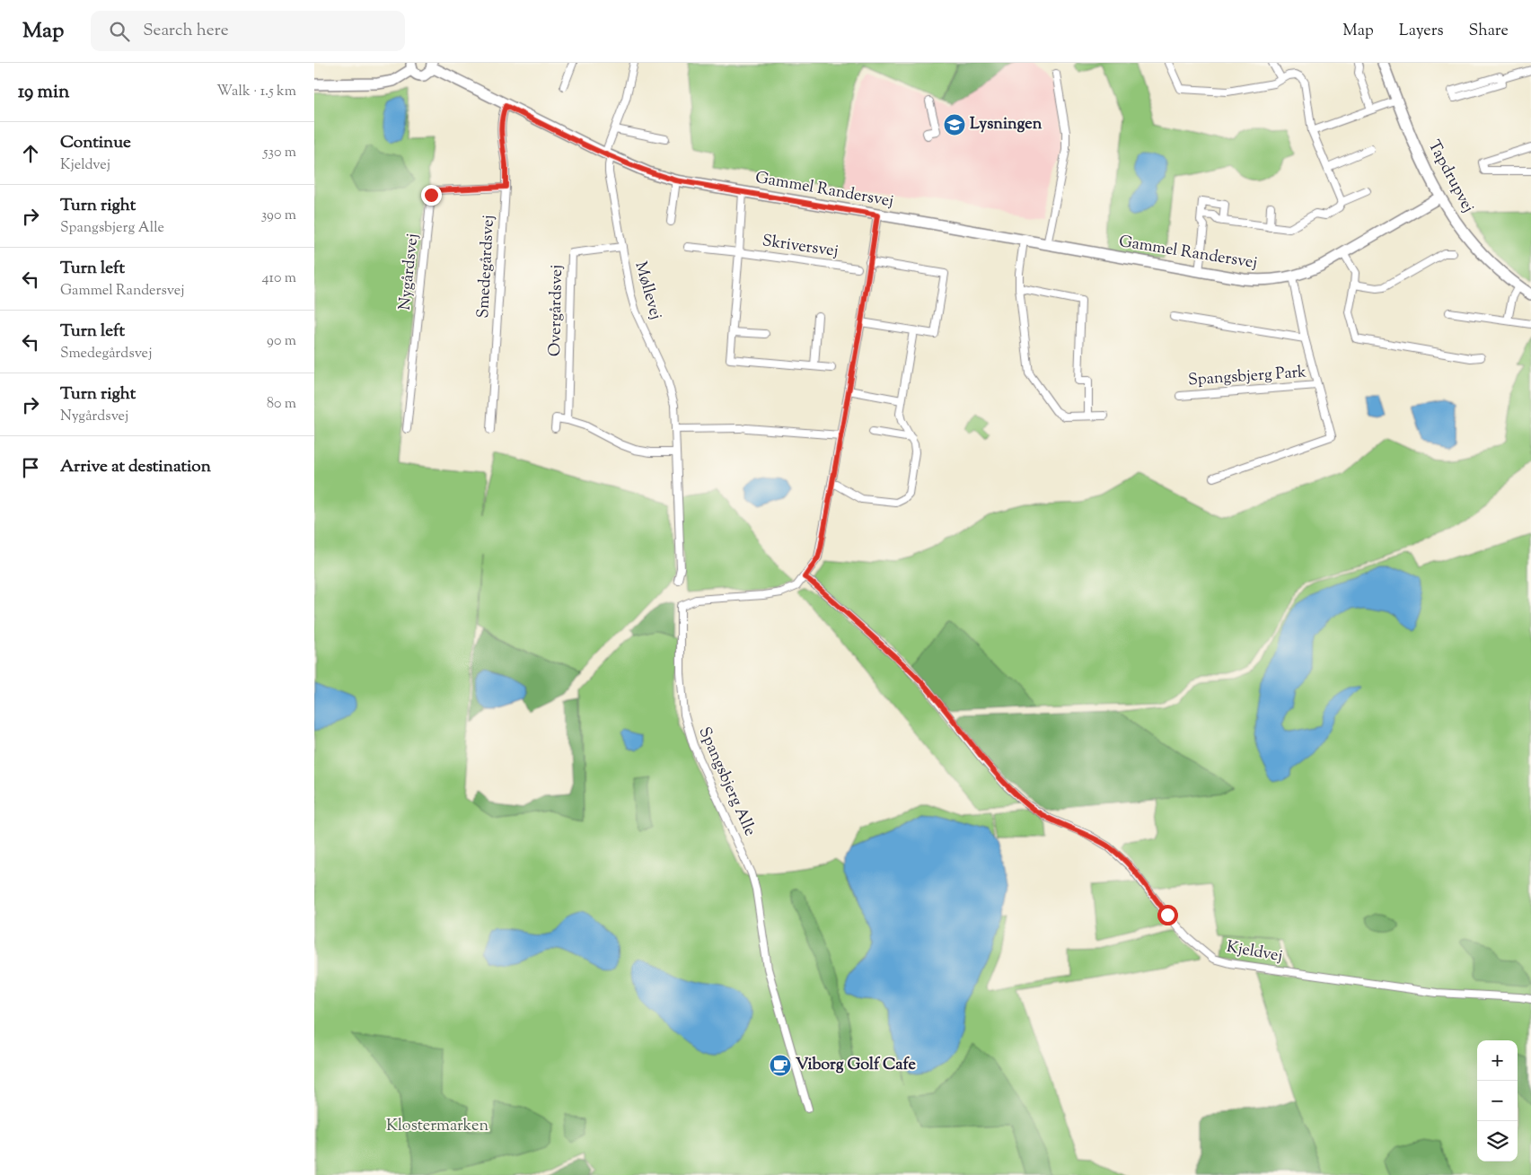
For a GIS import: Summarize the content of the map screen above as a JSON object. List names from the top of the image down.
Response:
{
  "streets": {
    "street": [
      "Tapdrupvej",
      "Gammel Randersvej",
      "Skriversvej",
      "Smedegårdsvej",
      "Nygårdsvej",
      "Møllevej",
      "Overgårdsvej",
      "Spangsbjerg Park",
      "Spangsbjerg Alle",
      "Kjeldvej"
    ]
  },
  "crossings": [
    ["Tapdrupvej", "Gammel Randersvej"],
    ["Gammel Randersvej", "Skriversvej"],
    ["Gammel Randersvej", "Smedegårdsvej"],
    ["Gammel Randersvej", "Møllevej"],
    ["Gammel Randersvej", "Spangsbjerg Park"],
    ["Gammel Randersvej", "Spangsbjerg Alle"],
    ["Smedegårdsvej", "Nygårdsvej"],
    ["Møllevej", "Overgårdsvej"],
    ["Spangsbjerg Alle", "Kjeldvej"]
  ],
  "parks": ["Klostermarken"],
  "places": {
    "school or university": ["Lysningen"],
    "cafe": ["Viborg Golf Cafe"]
  },
  "page": {
    "header": "Map",
    "search": "Search here",
    "nav": ["Map", "Layers", "Share"],
    "heading": ["19 min", "Walk · 1.5 km"],
    "list": [
      ["Continue", "Kjeldvej", "530 m"],
      ["Turn right", "Spangsbjerg Alle", "390 m"],
      ["Turn left", "Gammel Randersvej", "410 m"],
      ["Turn left", "Smedegårdsvej", "90 m"],
      ["Turn right", "Nygårdsvej", "80 m"],
      "Arrive at destination"
    ],
    "map_buttons": ["+", "−"]
  }
}
